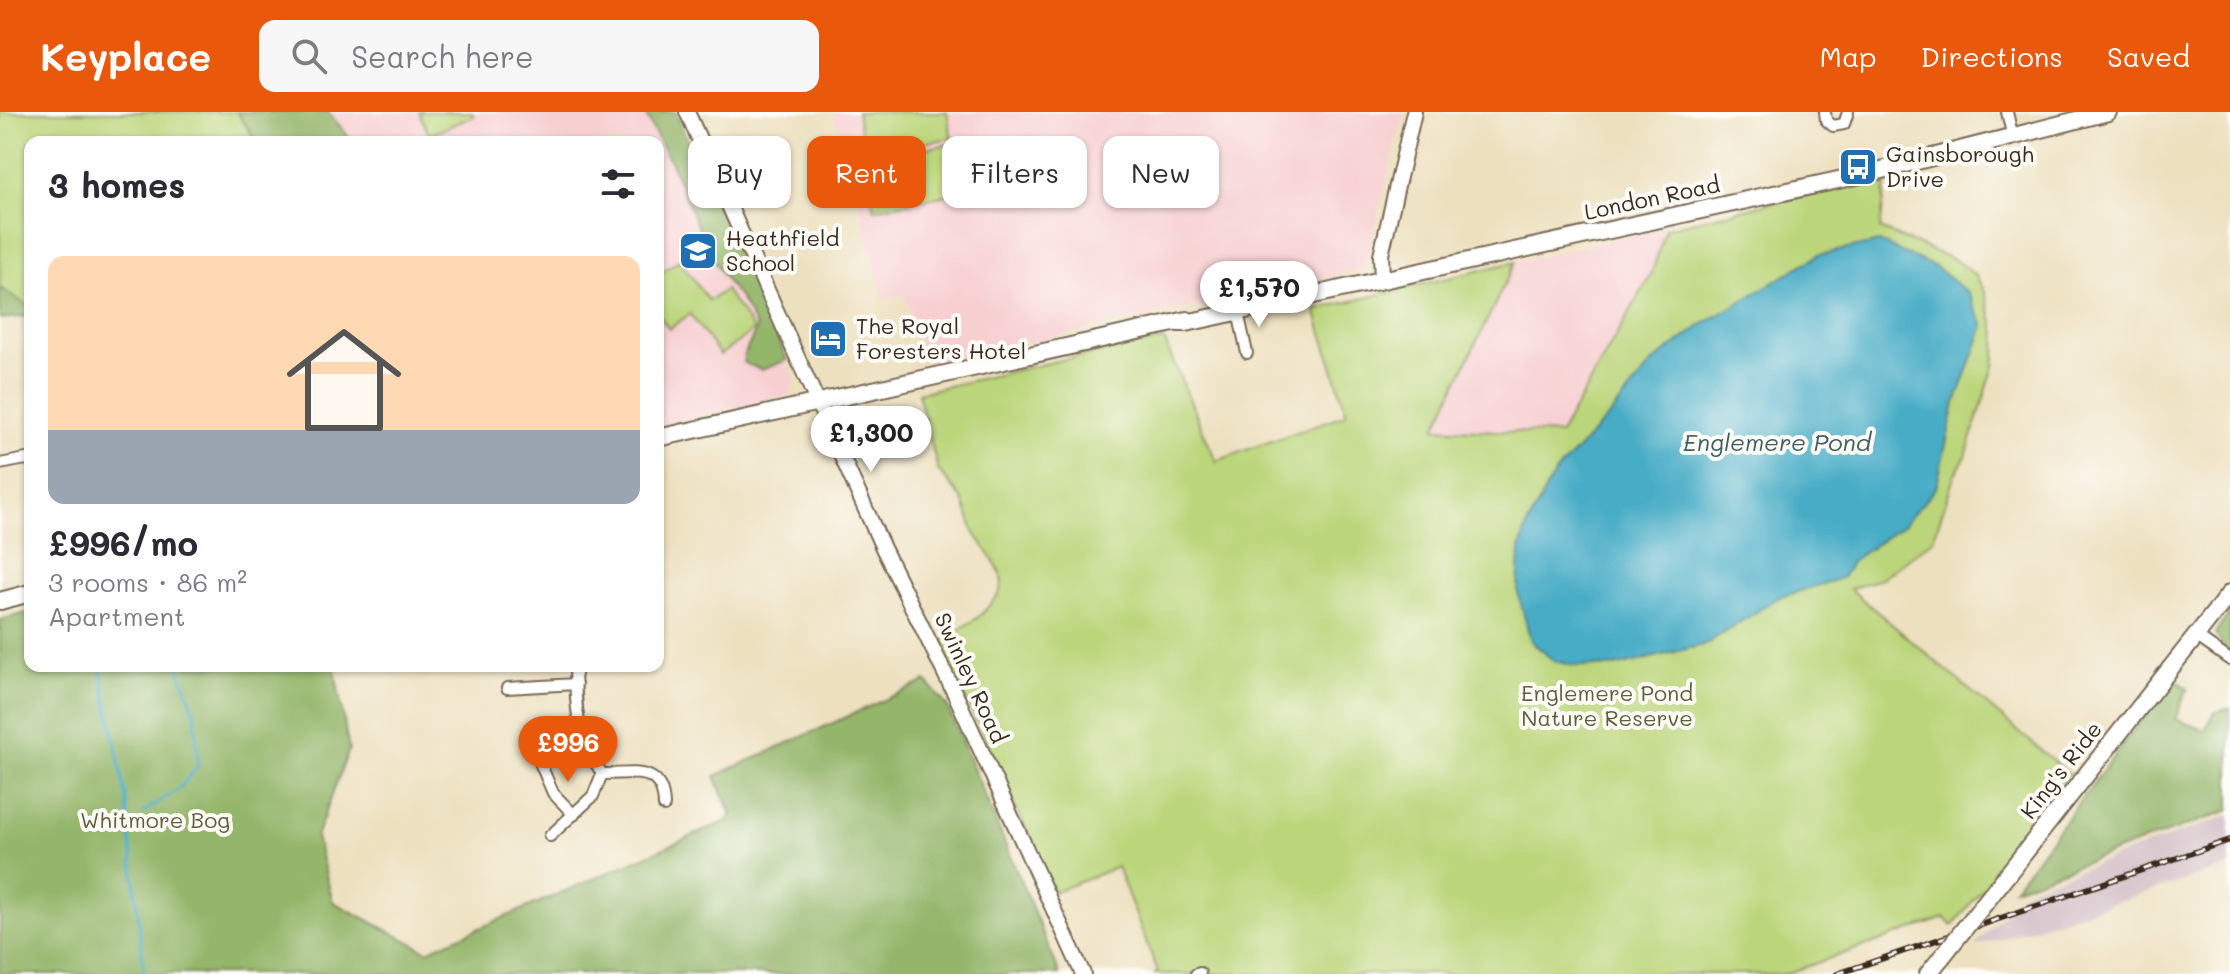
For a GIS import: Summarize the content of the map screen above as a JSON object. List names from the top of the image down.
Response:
{
  "streets": {
    "main road": ["London Road", "Swinley Road", "King's Ride"]
  },
  "crossings": [
    ["London Road", "Swinley Road"]
  ],
  "water": ["Englemere Pond"],
  "parks": ["Englemere Pond Nature Reserve", "Whitmore Bog"],
  "places": {
    "bus stop": ["Gainsborough Drive"],
    "school or university": ["Heathfield School"],
    "hotel": ["The Royal Foresters Hotel"]
  },
  "page": {
    "header": "Keyplace",
    "search": "Search here",
    "nav": ["Map", "Directions", "Saved"],
    "chip": [
      "Buy",
      "Rent",
      "Filters",
      "New"
    ],
    "heading": "3 homes",
    "list": [
      {
        "name": "£996/mo",
        "note": "3 rooms · 86 m² · Apartment"
      }
    ],
    "price": ["£1,570", "£1,300", "£996"]
  }
}
